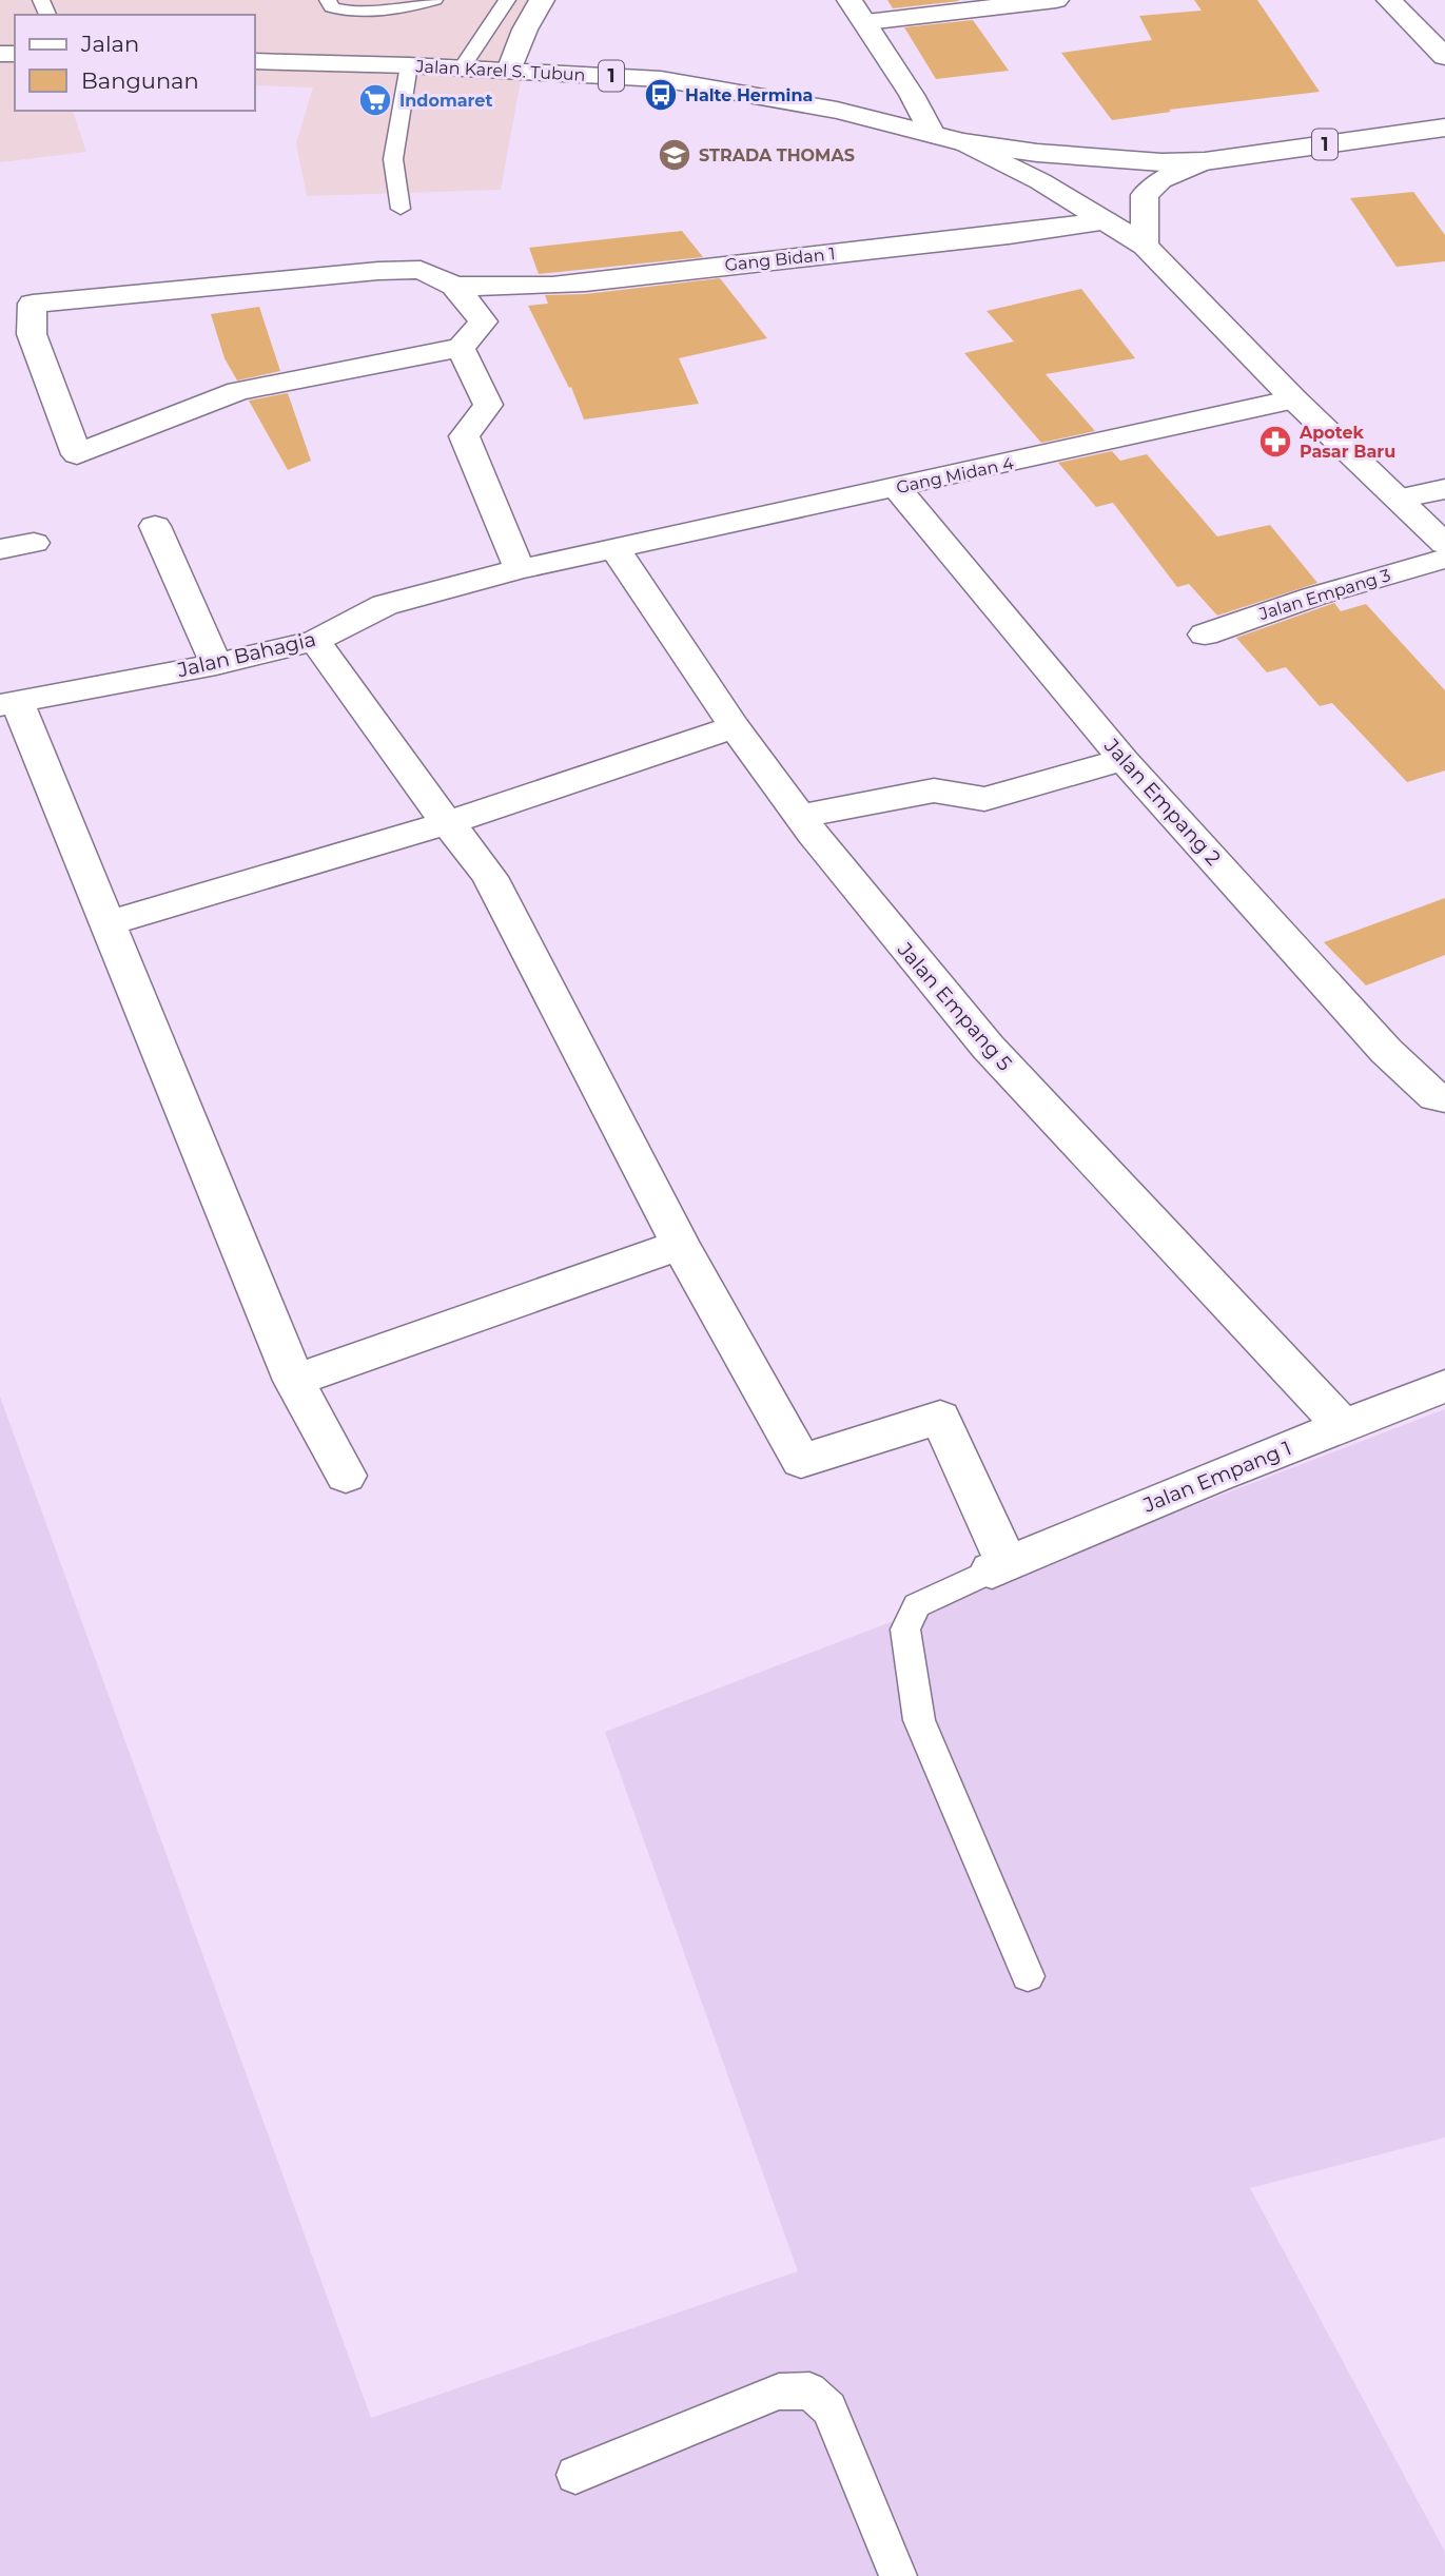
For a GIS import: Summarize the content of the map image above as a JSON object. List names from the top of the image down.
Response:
{
  "streets": {
    "main road": [
      "Jalan Karel S. Tubun",
      "1",
      "Gang Bidan 1",
      "Gang Midan 4",
      "Jalan Empang 3",
      "Jalan Bahagia",
      "Jalan Empang 2",
      "Jalan Empang 5",
      "Jalan Empang 1"
    ]
  },
  "crossings": [
    ["Jalan Karel S. Tubun", "1"],
    ["Gang Midan 4", "Jalan Bahagia"],
    ["Gang Midan 4", "Jalan Empang 2"],
    ["Gang Midan 4", "Jalan Empang 5"],
    ["Jalan Bahagia", "Jalan Empang 5"],
    ["Jalan Empang 5", "Jalan Empang 1"]
  ],
  "places": {
    "bus stop": ["Halte Hermina"],
    "supermarket": ["Indomaret"],
    "school or university": ["STRADA THOMAS"],
    "pharmacy": ["Apotek Pasar Baru"]
  },
  "legend": ["Jalan", "Bangunan"]
}
